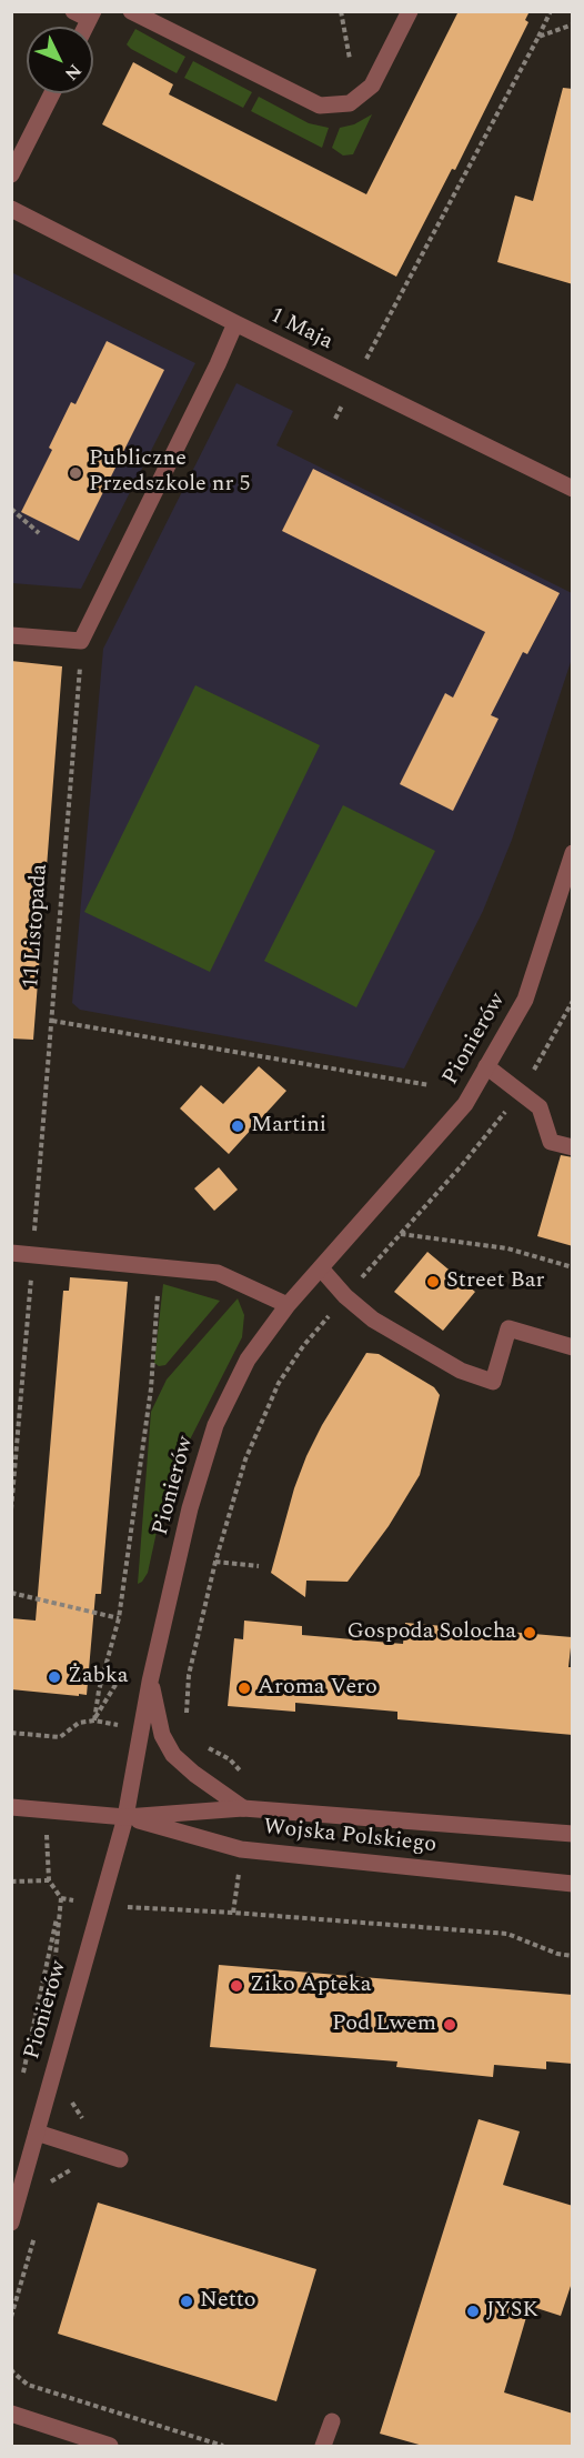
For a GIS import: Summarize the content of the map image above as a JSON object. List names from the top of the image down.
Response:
{
  "streets": {
    "street": ["1 Maja", "Pionierów", "Wojska Polskiego"],
    "path": ["11 Listopada"]
  },
  "crossings": [
    ["Pionierów", "Wojska Polskiego"]
  ],
  "places": [
    "Publiczne Przedszkole nr 5",
    "Martini",
    "Street Bar",
    "Gospoda Solocha",
    "Żabka",
    "Aroma Vero",
    "Ziko Apteka",
    "Pod Lwem",
    "Netto",
    "JYSK"
  ],
  "north": "bottom right"
}
